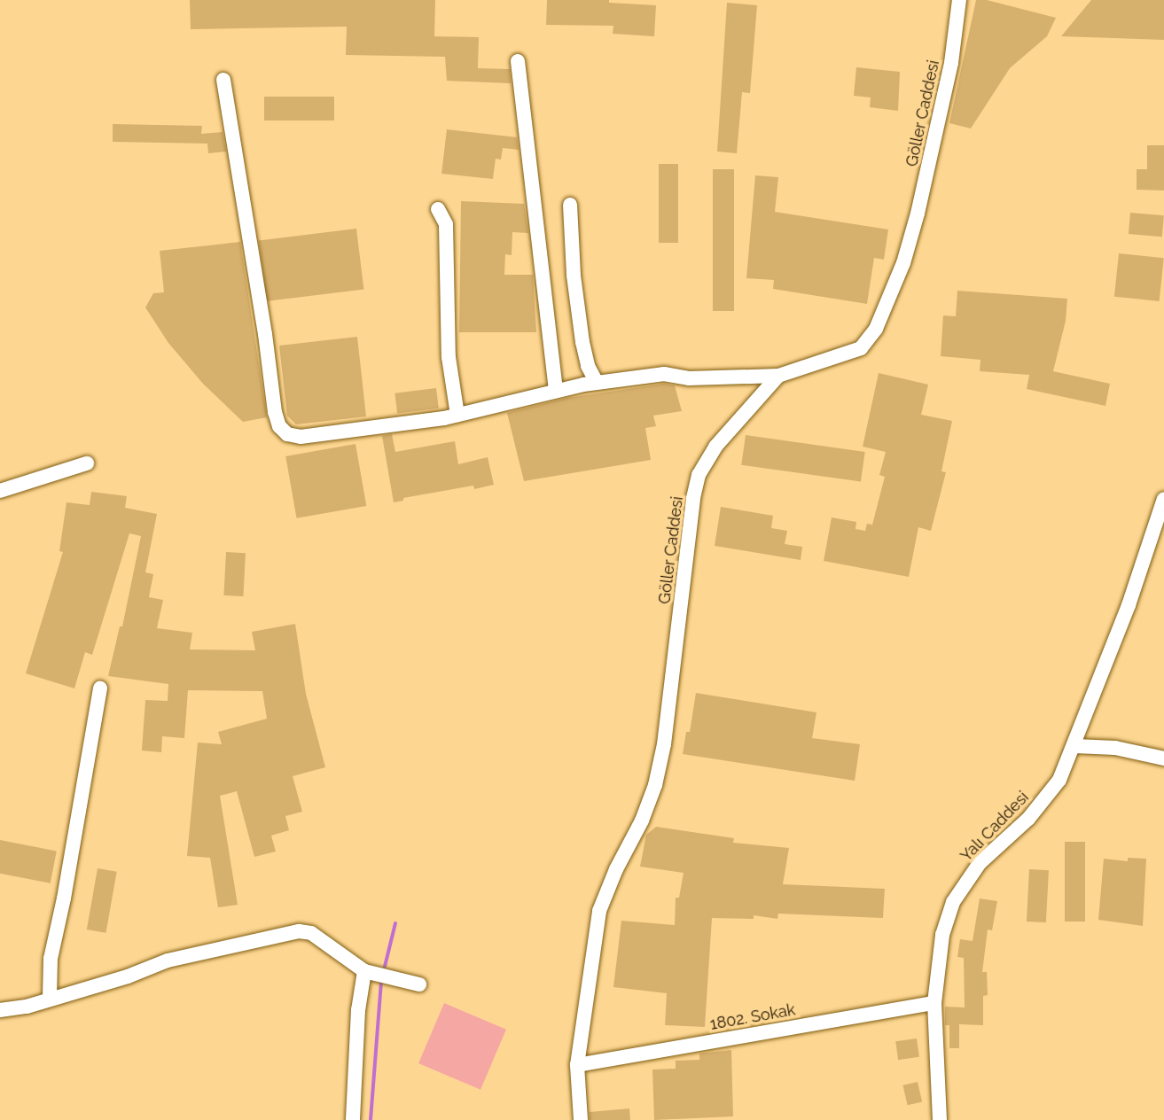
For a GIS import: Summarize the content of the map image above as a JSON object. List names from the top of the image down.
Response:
{
  "streets": {
    "street": ["Göller Caddesi", "Yalı Caddesi", "1802. Sokak"]
  },
  "crossings": [
    ["Göller Caddesi", "1802. Sokak"],
    ["Yalı Caddesi", "1802. Sokak"]
  ]
}
